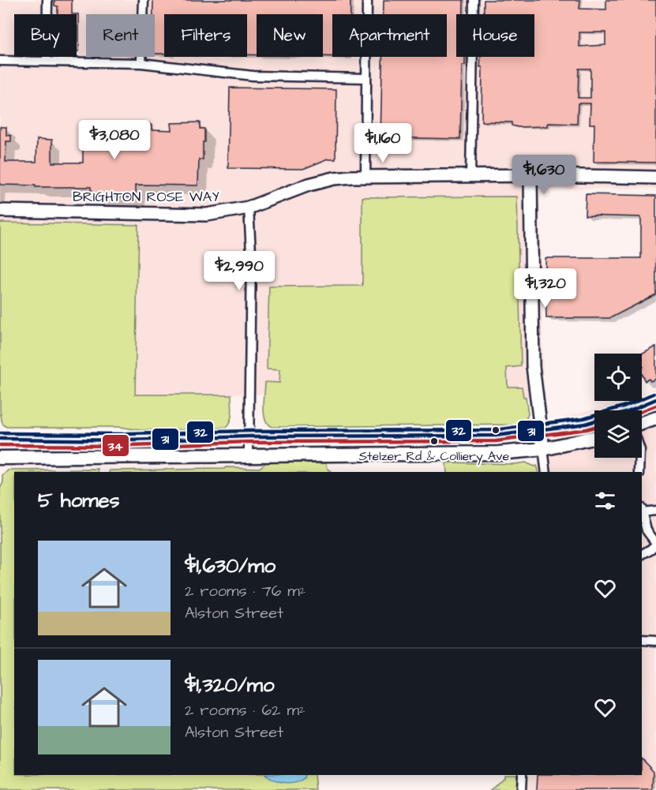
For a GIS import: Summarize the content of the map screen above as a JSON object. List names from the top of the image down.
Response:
{
  "streets": {
    "street": ["BRIGHTON ROSE WAY"]
  },
  "places": ["Stelzer Rd & Colliery Ave"],
  "lines": ["transit line 32", "transit line 31", "transit line 34"],
  "page": {
    "chip": [
      "Buy",
      "Rent",
      "Filters",
      "New",
      "Apartment",
      "House"
    ],
    "price": [
      "$3,080",
      "$1,160",
      "$1,630",
      "$2,990",
      "$1,320"
    ],
    "heading": "5 homes",
    "list": [
      {
        "name": "$1,630/mo",
        "note": "2 rooms · 76 m² · Alston Street"
      },
      {
        "name": "$1,320/mo",
        "note": "2 rooms · 62 m² · Alston Street"
      }
    ]
  }
}
